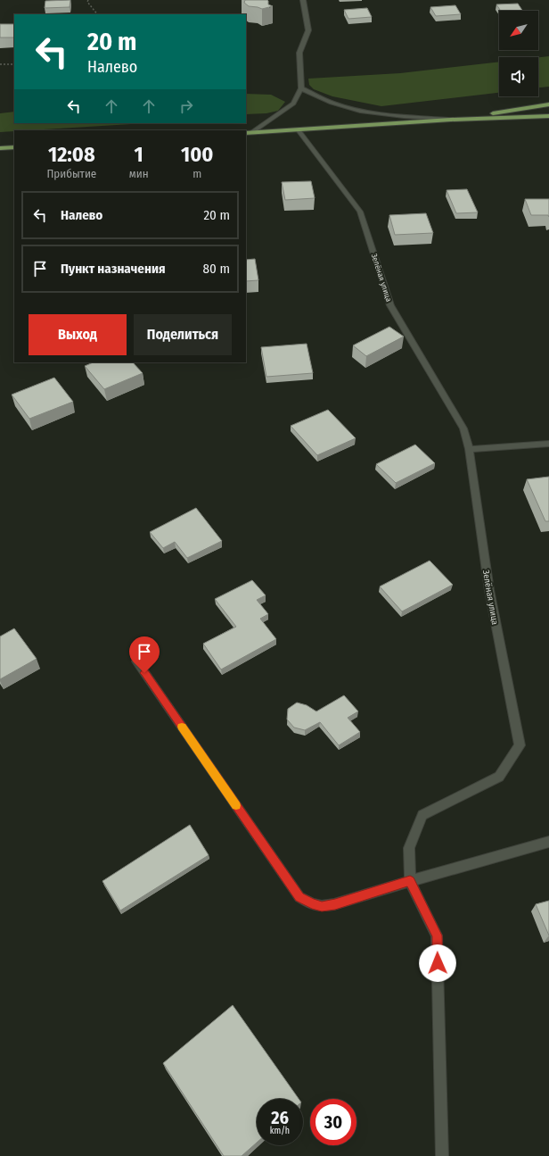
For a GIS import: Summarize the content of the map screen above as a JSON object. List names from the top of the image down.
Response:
{
  "streets": {
    "street": ["Зелёная улица"]
  },
  "north": "bottom left",
  "page": {
    "turn": ["20 m", "Налево"],
    "eta": [
      "12:08",
      "Прибытие",
      "1",
      "мин",
      "100",
      "m"
    ],
    "list": [
      {
        "name": "Налево",
        "value": "20 m"
      },
      {
        "name": "Пункт назначения",
        "value": "80 m"
      }
    ],
    "buttons": ["Выход", "Поделиться"],
    "speed": "26 km/h",
    "limit": "30"
  }
}
